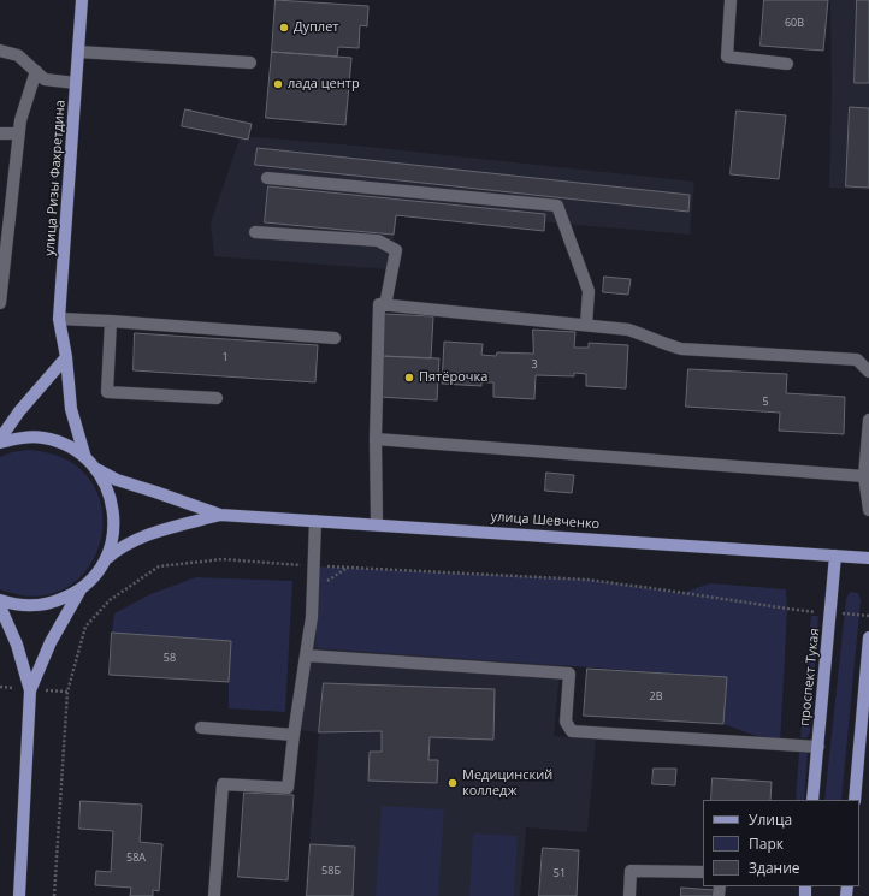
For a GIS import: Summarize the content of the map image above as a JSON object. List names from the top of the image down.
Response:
{
  "streets": {
    "main road": ["улица Ризы Фахретдина", "улица Шевченко", "проспект Тукая"]
  },
  "crossings": [
    ["улица Шевченко", "проспект Тукая"]
  ],
  "places": [
    "Дуплет",
    "лада центр",
    "Пятёрочка",
    "Медицинский колледж"
  ],
  "house_numbers": [
    "60В",
    "1",
    "3",
    "5",
    "58",
    "2В",
    "58А",
    "58Б",
    "51"
  ],
  "legend": ["Улица", "Парк", "Здание"]
}
